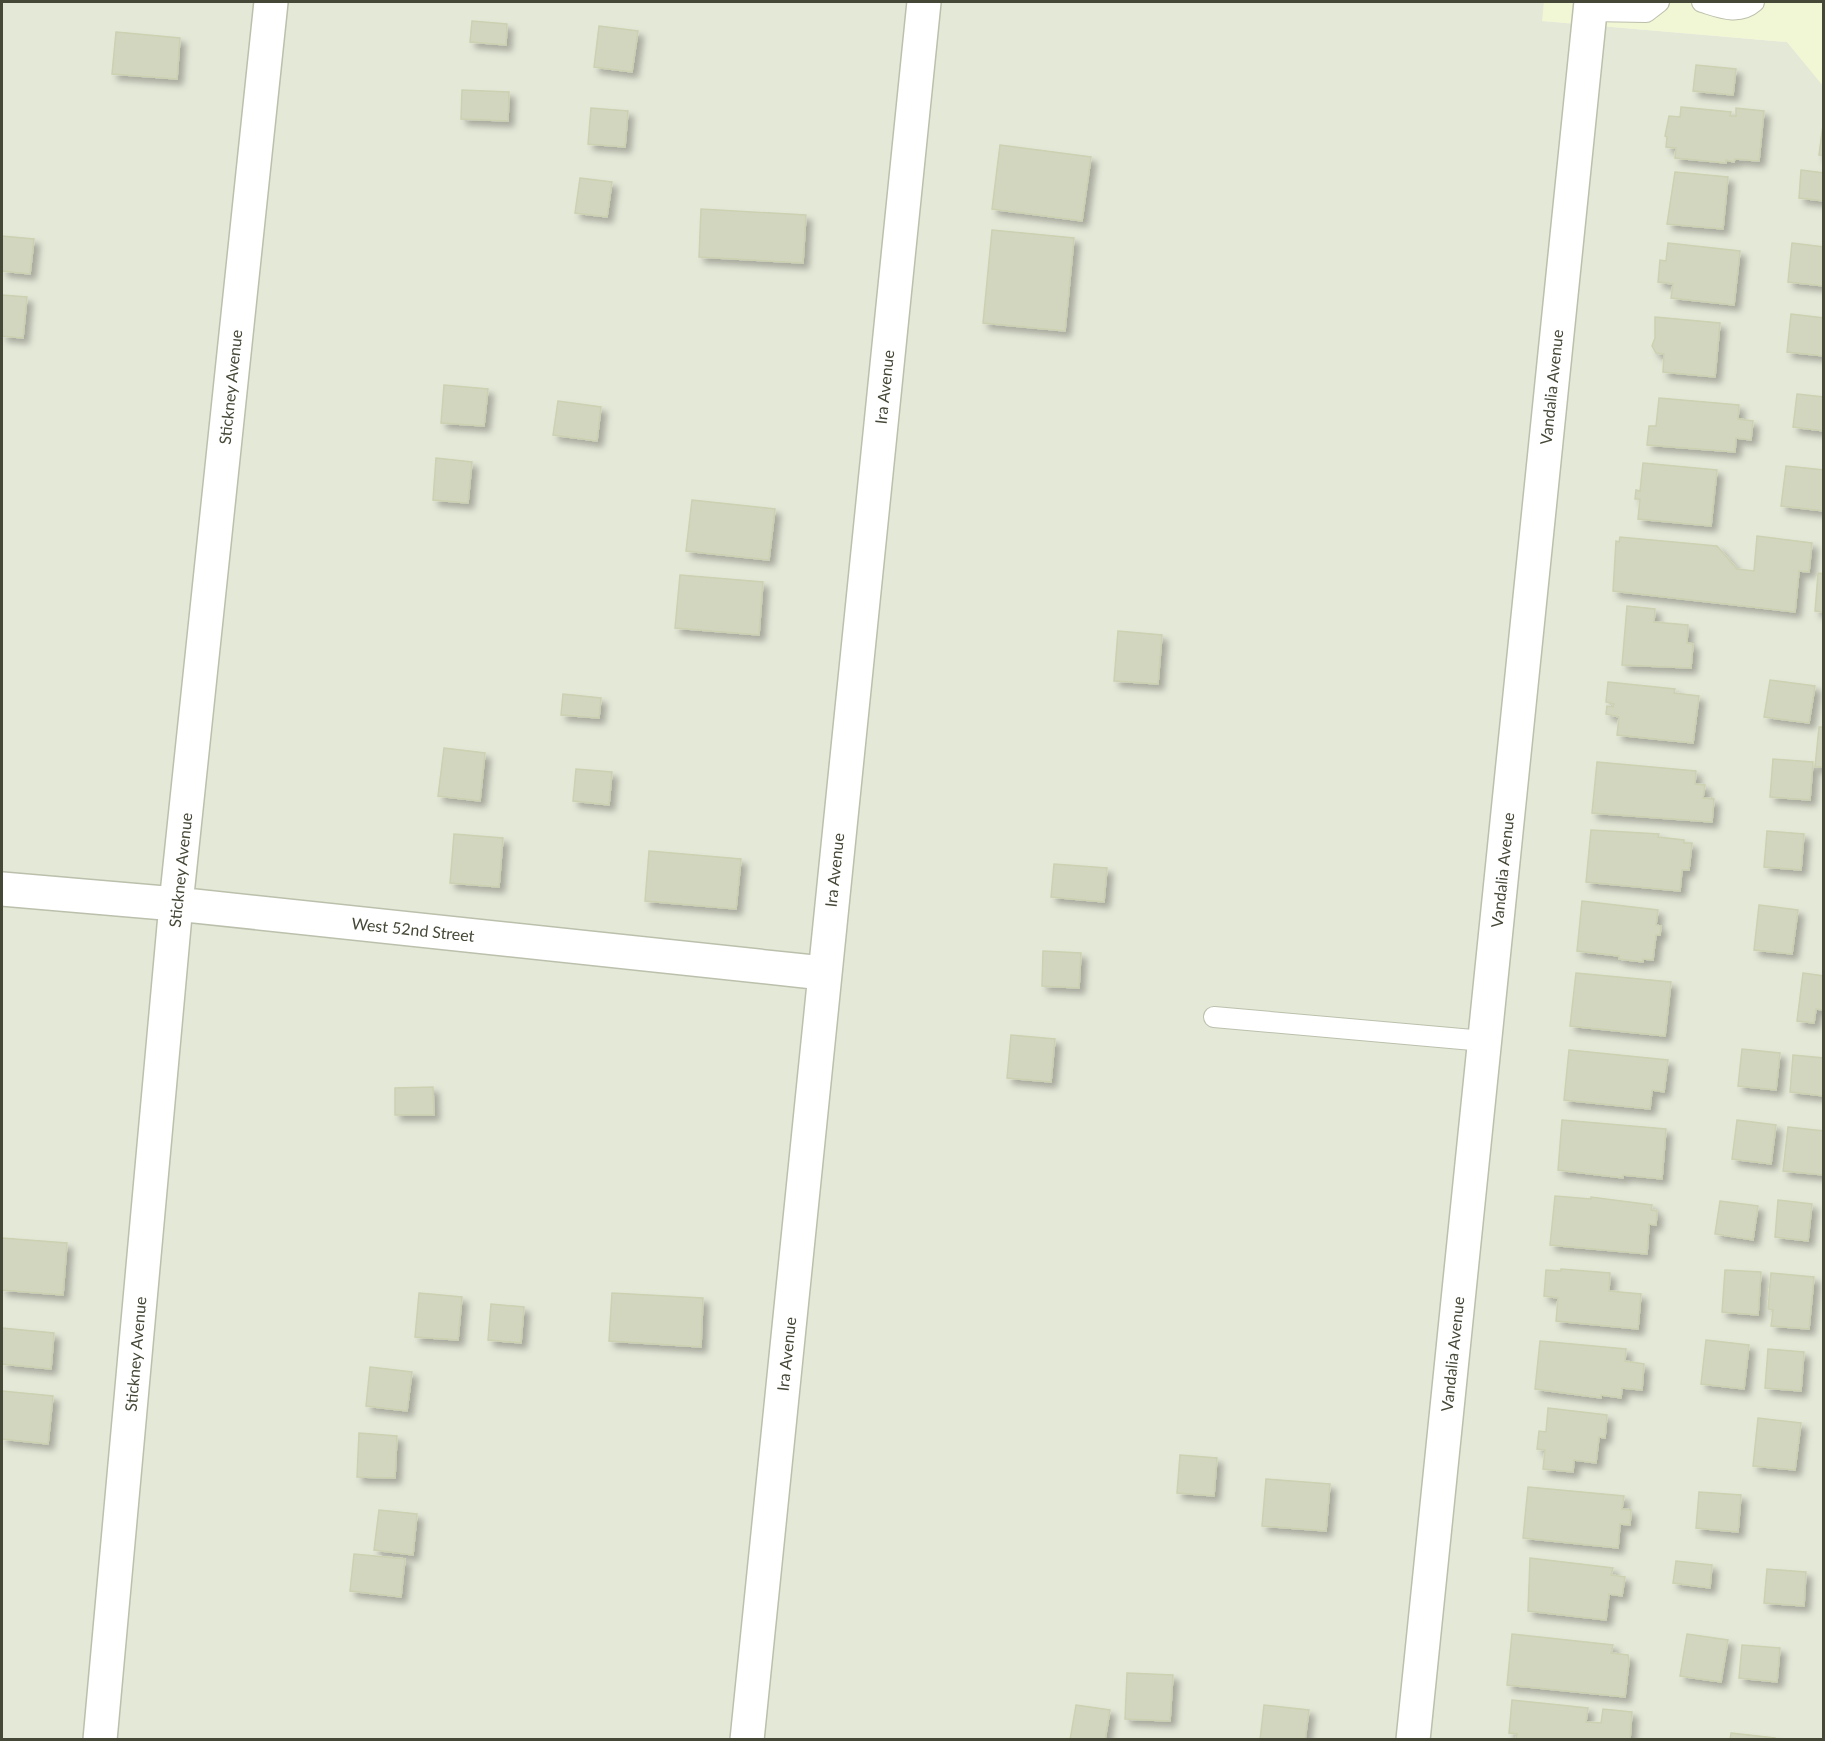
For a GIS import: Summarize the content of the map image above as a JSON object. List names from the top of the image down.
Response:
{
  "streets": {
    "street": [
      "Stickney Avenue",
      "Ira Avenue",
      "Vandalia Avenue",
      "West 52nd Street"
    ]
  },
  "crossings": [
    ["Stickney Avenue", "West 52nd Street"],
    ["Ira Avenue", "West 52nd Street"]
  ]
}
